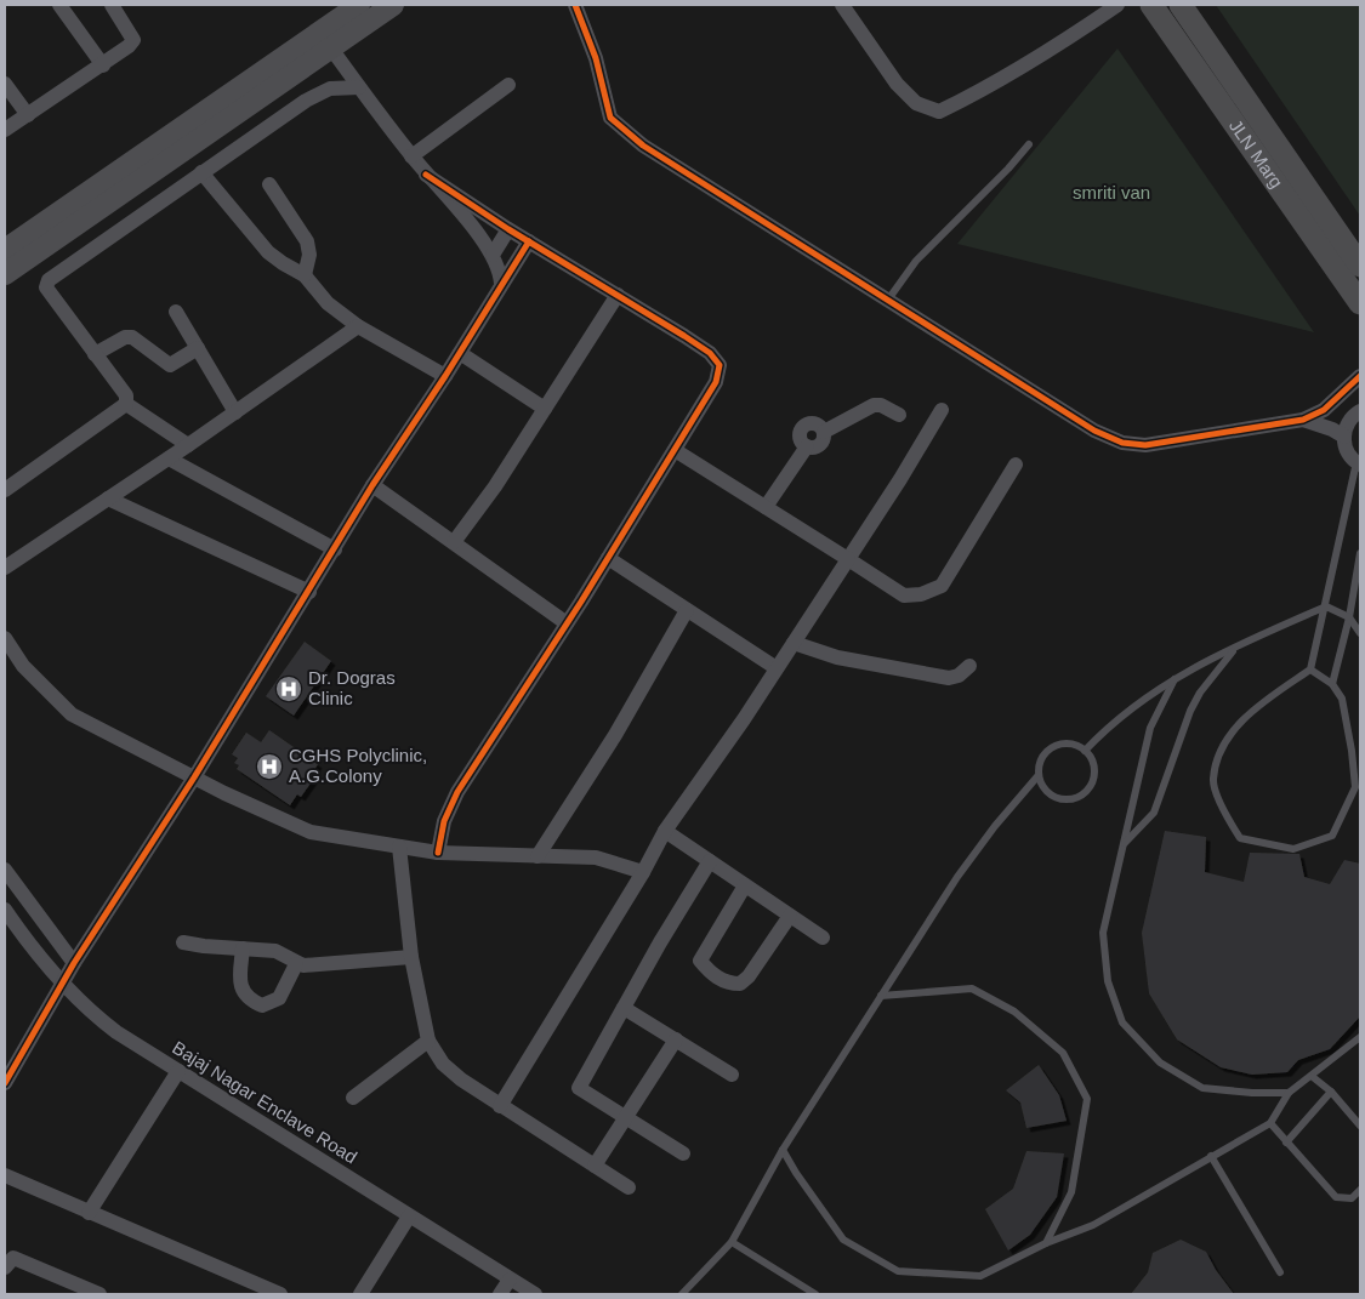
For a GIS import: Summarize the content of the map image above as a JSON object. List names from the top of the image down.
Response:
{
  "streets": {
    "main road": ["JLN Marg"],
    "street": ["Bajaj Nagar Enclave Road"]
  },
  "parks": ["smriti van"],
  "places": {
    "hospital": ["Dr. Dogras Clinic", "CGHS Polyclinic, A.G.Colony"]
  }
}
